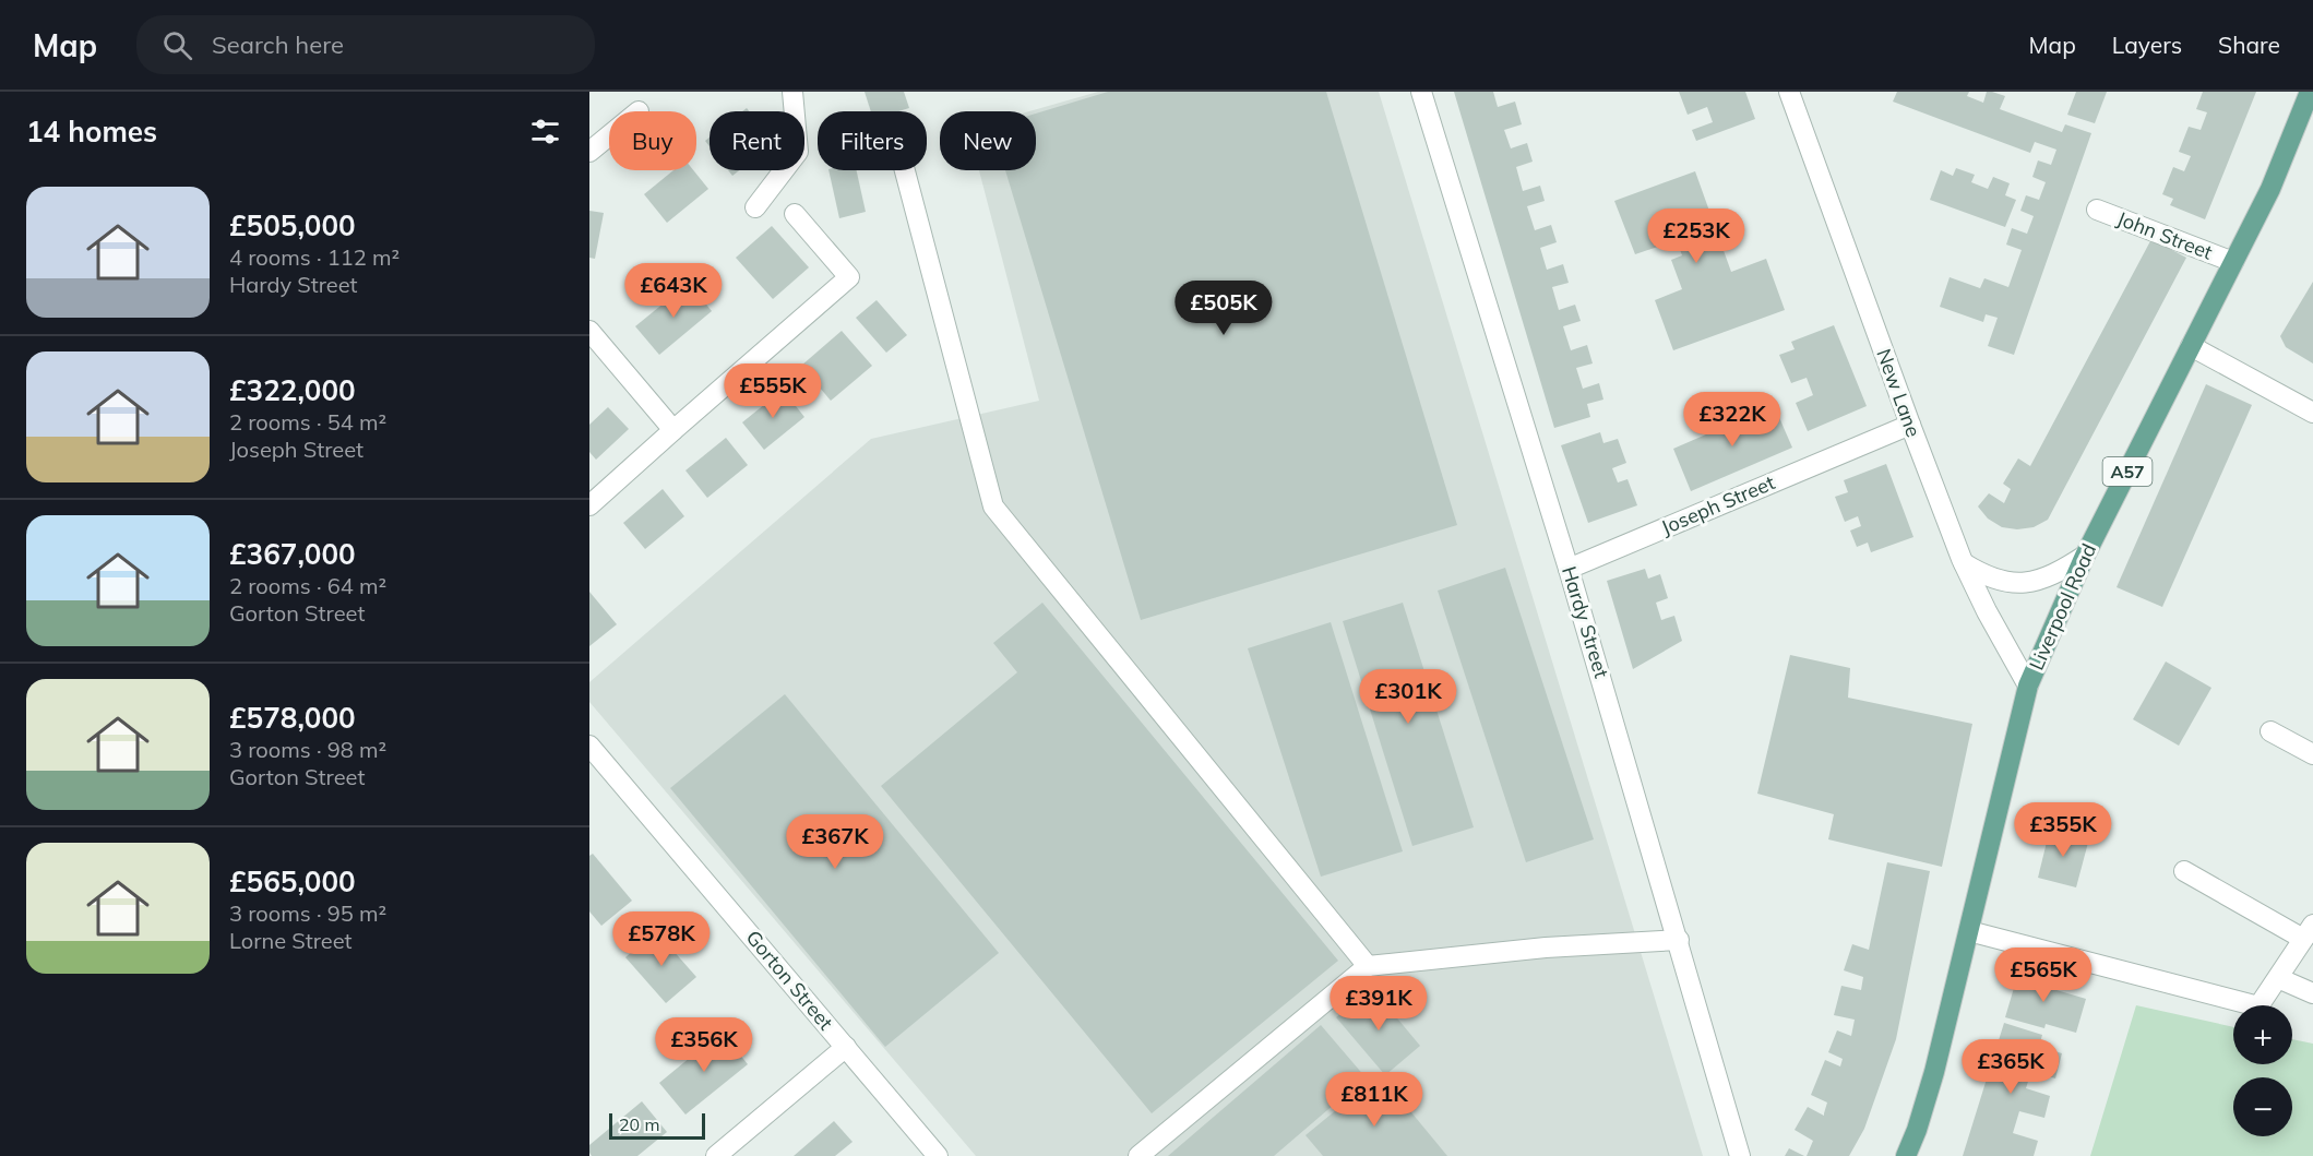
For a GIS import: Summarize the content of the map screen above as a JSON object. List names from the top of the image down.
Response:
{
  "streets": {
    "main road": ["A57", "Liverpool Road"],
    "street": [
      "John Street",
      "New Lane",
      "Joseph Street",
      "Hardy Street",
      "Gorton Street"
    ]
  },
  "crossings": [
    ["John Street", "Liverpool Road"],
    ["New Lane", "Joseph Street"],
    ["New Lane", "Liverpool Road"],
    ["Joseph Street", "Hardy Street"]
  ],
  "scale_bar": "20 m",
  "page": {
    "header": "Map",
    "search": "Search here",
    "nav": ["Map", "Layers", "Share"],
    "heading": "14 homes",
    "chip": [
      "Buy",
      "Rent",
      "Filters",
      "New"
    ],
    "list": [
      {
        "name": "£505,000",
        "note": "4 rooms · 112 m² · Hardy Street"
      },
      {
        "name": "£322,000",
        "note": "2 rooms · 54 m² · Joseph Street"
      },
      {
        "name": "£367,000",
        "note": "2 rooms · 64 m² · Gorton Street"
      },
      {
        "name": "£578,000",
        "note": "3 rooms · 98 m² · Gorton Street"
      },
      {
        "name": "£565,000",
        "note": "3 rooms · 95 m² · Lorne Street"
      }
    ],
    "price": [
      "£253K",
      "£643K",
      "£505K",
      "£555K",
      "£322K",
      "£301K",
      "£355K",
      "£367K",
      "£578K",
      "£565K",
      "£391K",
      "£356K",
      "£365K",
      "£811K"
    ],
    "map_buttons": ["+", "−"],
    "scale": "20 m"
  }
}
